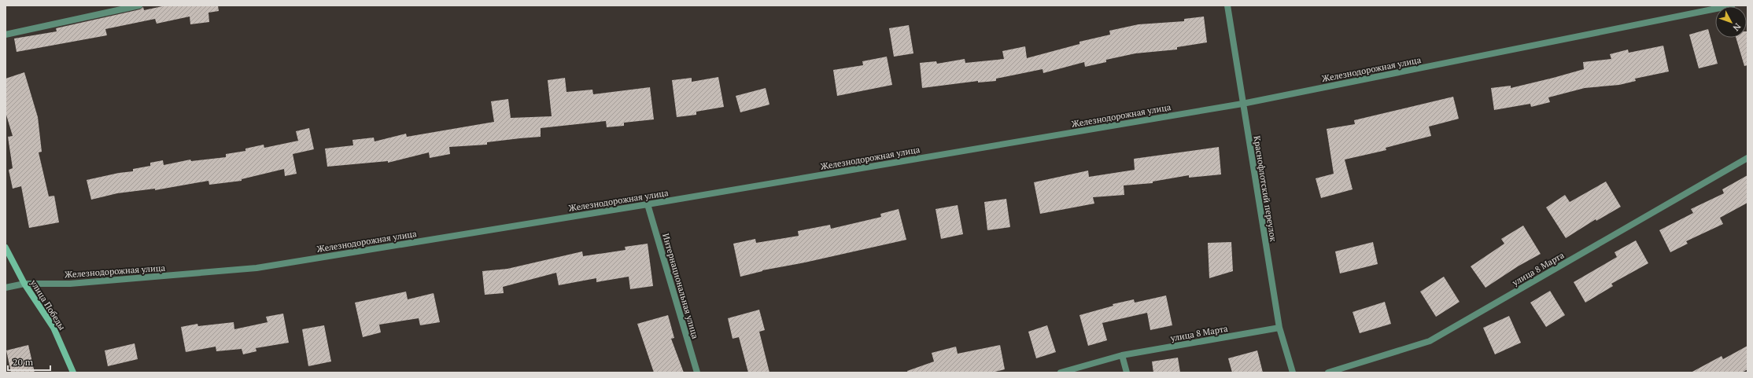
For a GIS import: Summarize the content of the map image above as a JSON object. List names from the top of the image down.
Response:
{
  "streets": {
    "street": [
      "Железнодорожная улица",
      "Краснофлотский переулок",
      "улица 8 Марта",
      "Интернациональная улица",
      "улица Победы"
    ]
  },
  "crossings": [
    ["Железнодорожная улица", "Краснофлотский переулок"],
    ["Железнодорожная улица", "Интернациональная улица"],
    ["Железнодорожная улица", "улица Победы"],
    ["Краснофлотский переулок", "улица 8 Марта"]
  ],
  "scale_bar": "20 m",
  "north": "bottom right"
}
